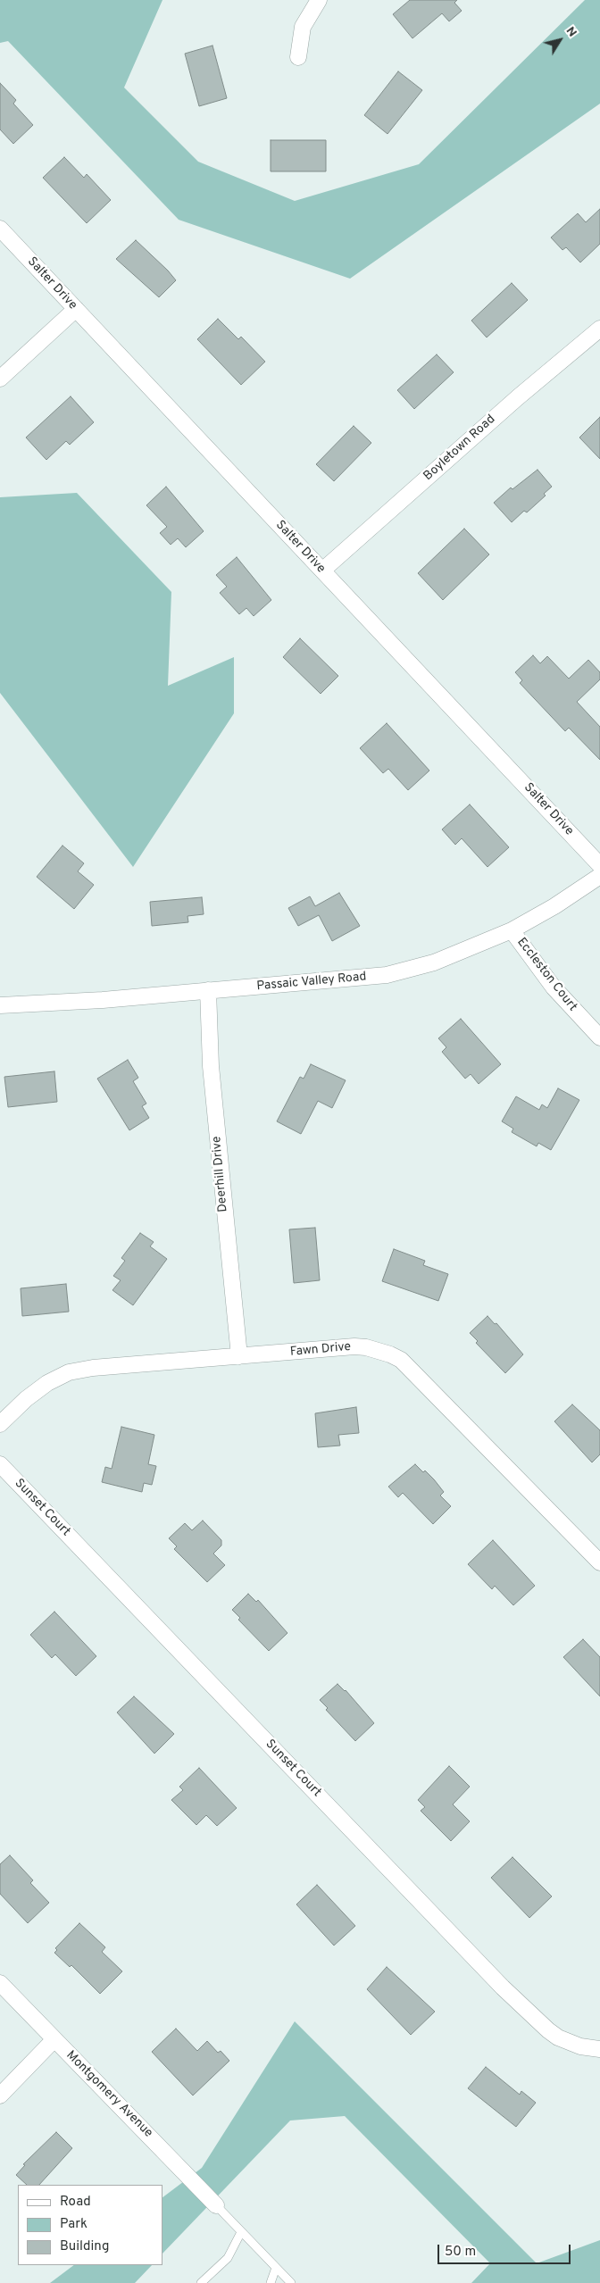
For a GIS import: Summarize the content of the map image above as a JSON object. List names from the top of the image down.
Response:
{
  "streets": {
    "street": [
      "Salter Drive",
      "Boyletown Road",
      "Eccleston Court",
      "Passaic Valley Road",
      "Deerhill Drive",
      "Fawn Drive",
      "Sunset Court",
      "Montgomery Avenue"
    ]
  },
  "crossings": [
    ["Salter Drive", "Boyletown Road"],
    ["Eccleston Court", "Passaic Valley Road"],
    ["Passaic Valley Road", "Deerhill Drive"],
    ["Deerhill Drive", "Fawn Drive"]
  ],
  "legend": ["Road", "Park", "Building"],
  "scale_bar": "50 m",
  "north": "top right"
}
